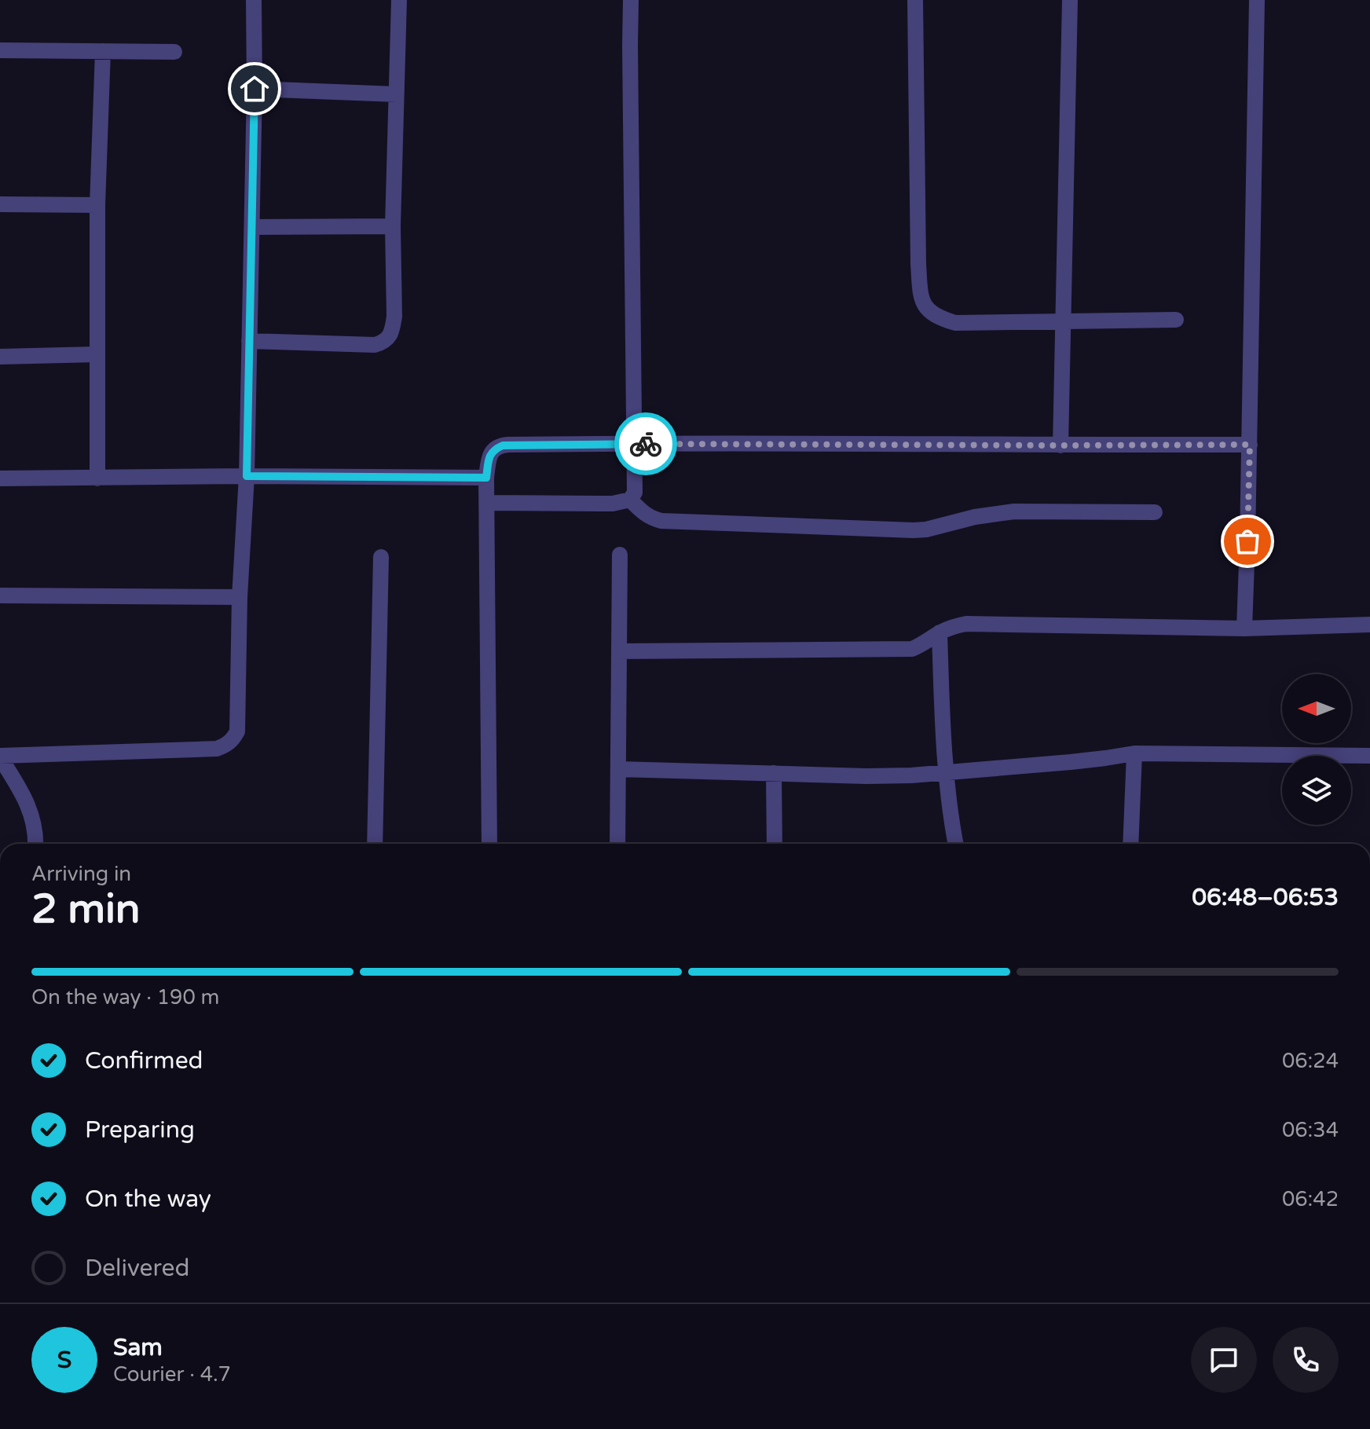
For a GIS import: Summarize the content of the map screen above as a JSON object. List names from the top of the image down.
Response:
{
  "north": "left",
  "page": {
    "heading": ["2 min", "Arriving in", "06:48–06:53"],
    "panel": ["Sam", "Courier · 4.7"],
    "bar": "On the way · 190 m",
    "list": [
      ["Confirmed", "06:24"],
      ["Preparing", "06:34"],
      ["On the way", "06:42"],
      "Delivered"
    ],
    "round": "S"
  }
}
